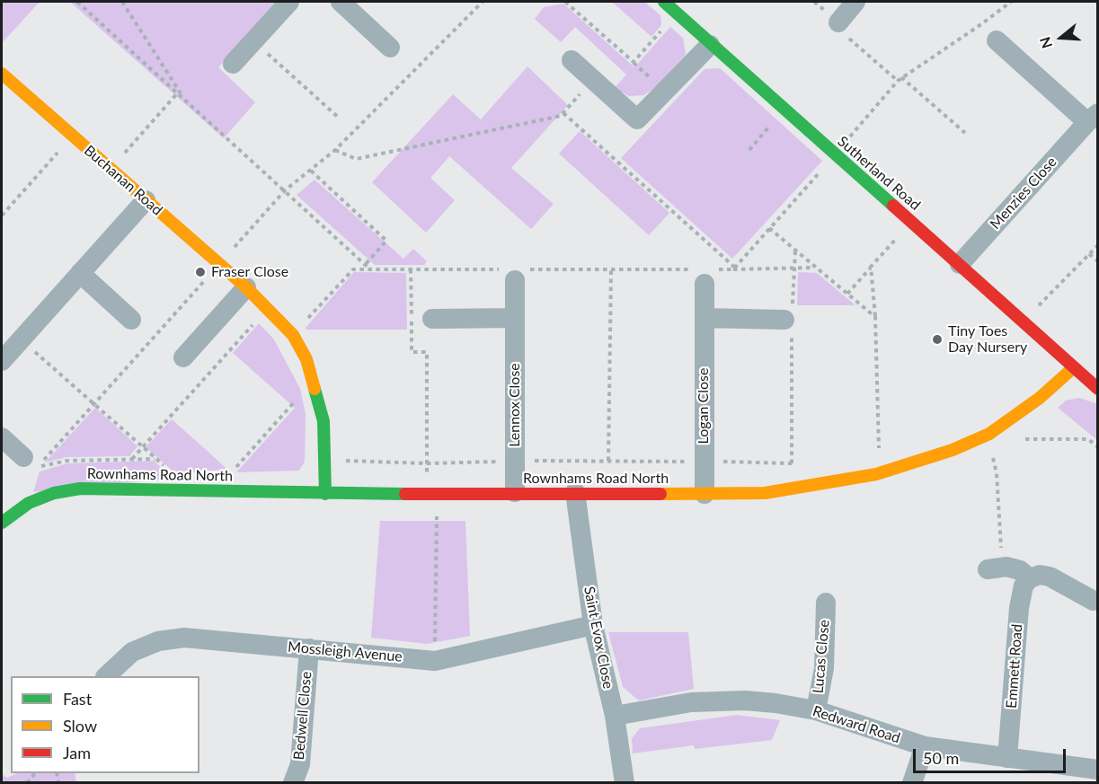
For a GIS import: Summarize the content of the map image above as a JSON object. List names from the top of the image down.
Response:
{
  "streets": {
    "street": [
      "Sutherland Road",
      "Buchanan Road",
      "Menzies Close",
      "Lennox Close",
      "Logan Close",
      "Rownhams Road North",
      "Saint Evox Close",
      "Mossleigh Avenue",
      "Lucas Close",
      "Emmett Road",
      "Bedwell Close",
      "Redward Road"
    ]
  },
  "crossings": [
    ["Sutherland Road", "Menzies Close"],
    ["Sutherland Road", "Rownhams Road North"],
    ["Buchanan Road", "Rownhams Road North"],
    ["Lennox Close", "Rownhams Road North"],
    ["Logan Close", "Rownhams Road North"],
    ["Rownhams Road North", "Saint Evox Close"],
    ["Saint Evox Close", "Mossleigh Avenue"],
    ["Saint Evox Close", "Redward Road"],
    ["Mossleigh Avenue", "Bedwell Close"],
    ["Lucas Close", "Redward Road"],
    ["Emmett Road", "Redward Road"]
  ],
  "places": ["Fraser Close", "Tiny Toes Day Nursery"],
  "legend": ["Fast", "Slow", "Jam"],
  "scale_bar": "50 m",
  "north": "left"
}
